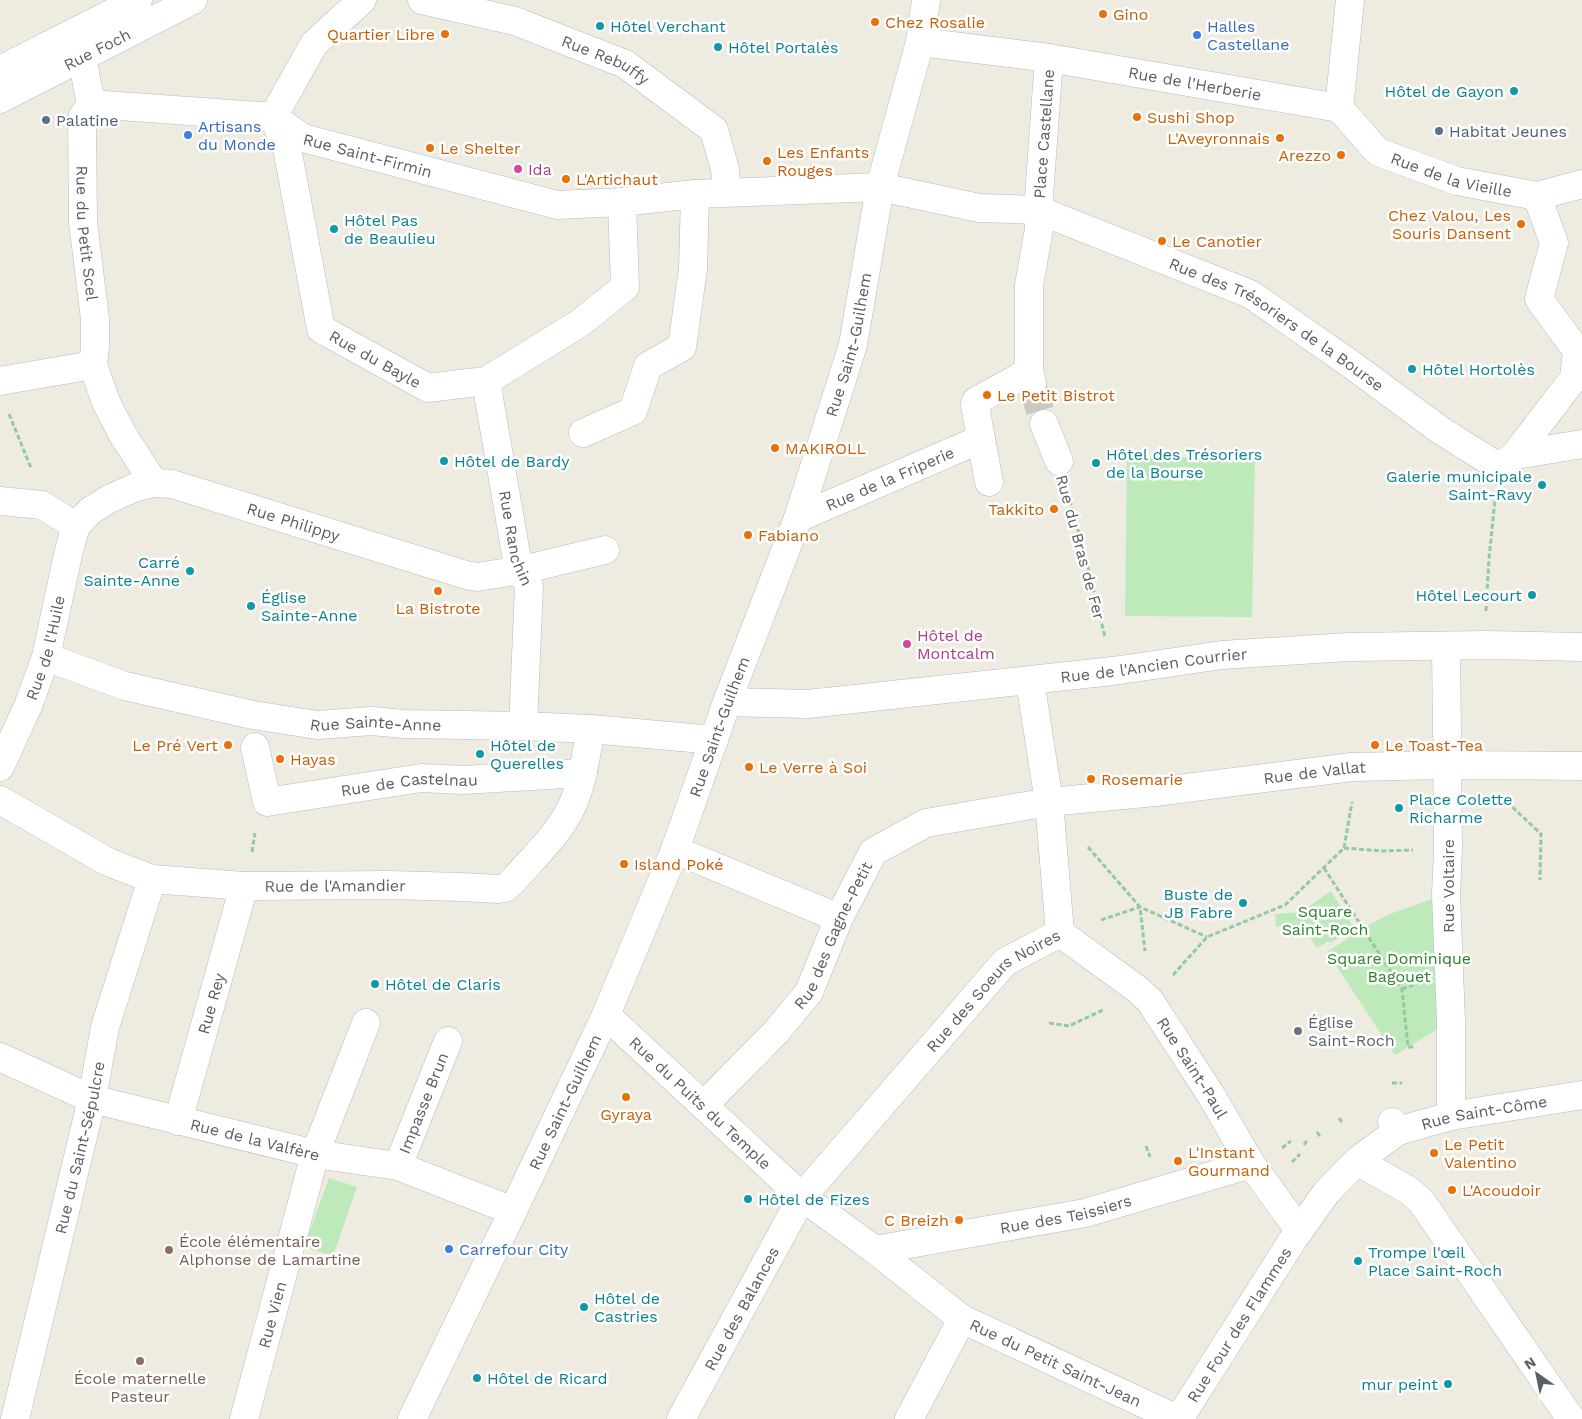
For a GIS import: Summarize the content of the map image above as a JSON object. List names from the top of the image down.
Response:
{
  "streets": {
    "street": [
      "Rue Foch",
      "Rue Rebuffy",
      "Rue de l'Herberie",
      "Place Castellane",
      "Rue Saint-Firmin",
      "Rue de la Vieille",
      "Rue du Petit Scel",
      "Rue des Trésoriers de la Bourse",
      "Rue Saint-Guilhem",
      "Rue du Bayle",
      "Rue de la Friperie",
      "Rue Philippy",
      "Rue Ranchin",
      "Rue du Bras de Fer",
      "Rue de l'Huile",
      "Rue de l'Ancien Courrier",
      "Rue Sainte-Anne",
      "Rue de Vallat",
      "Rue de Castelnau",
      "Rue de l'Amandier",
      "Rue Voltaire",
      "Rue des Gagne-Petit",
      "Rue des Soeurs Noires",
      "Rue Rey",
      "Rue Saint-Paul",
      "Impasse Brun",
      "Rue du Puits du Temple",
      "Rue Saint-Côme",
      "Rue de la Valfère",
      "Rue du Saint-Sépulcre",
      "Rue des Teissiers",
      "Rue des Balances",
      "Rue Vien",
      "Rue Four des Flammes",
      "Rue du Petit Saint-Jean"
    ]
  },
  "crossings": [
    ["Rue Rebuffy", "Place Castellane"],
    ["Rue Rebuffy", "Rue Saint-Firmin"],
    ["Rue de l'Herberie", "Place Castellane"],
    ["Rue de l'Herberie", "Rue de la Vieille"],
    ["Place Castellane", "Rue Saint-Firmin"],
    ["Place Castellane", "Rue des Trésoriers de la Bourse"],
    ["Place Castellane", "Rue Saint-Guilhem"],
    ["Rue Saint-Firmin", "Rue du Bayle"],
    ["Rue Saint-Guilhem", "Rue de la Friperie"],
    ["Rue Saint-Guilhem", "Rue de l'Ancien Courrier"],
    ["Rue Saint-Guilhem", "Rue Sainte-Anne"],
    ["Rue Saint-Guilhem", "Rue du Puits du Temple"],
    ["Rue Saint-Guilhem", "Rue de la Valfère"],
    ["Rue du Bayle", "Rue Ranchin"],
    ["Rue Philippy", "Rue Ranchin"],
    ["Rue Philippy", "Rue de l'Huile"],
    ["Rue Ranchin", "Rue Sainte-Anne"],
    ["Rue du Bras de Fer", "Rue de l'Ancien Courrier"],
    ["Rue de l'Huile", "Rue Sainte-Anne"],
    ["Rue de l'Ancien Courrier", "Rue Voltaire"],
    ["Rue de l'Ancien Courrier", "Rue des Soeurs Noires"],
    ["Rue Sainte-Anne", "Rue de l'Amandier"],
    ["Rue de Vallat", "Rue Voltaire"],
    ["Rue de Vallat", "Rue des Gagne-Petit"],
    ["Rue de Vallat", "Rue des Soeurs Noires"],
    ["Rue de Castelnau", "Rue de l'Amandier"],
    ["Rue de l'Amandier", "Rue Rey"],
    ["Rue de l'Amandier", "Rue du Saint-Sépulcre"],
    ["Rue Voltaire", "Rue Saint-Côme"],
    ["Rue des Gagne-Petit", "Rue des Soeurs Noires"],
    ["Rue des Gagne-Petit", "Rue du Puits du Temple"],
    ["Rue des Soeurs Noires", "Rue Saint-Paul"],
    ["Rue des Soeurs Noires", "Rue du Puits du Temple"],
    ["Rue des Soeurs Noires", "Rue des Balances"],
    ["Rue Rey", "Rue de la Valfère"],
    ["Rue Saint-Paul", "Rue des Teissiers"],
    ["Rue Saint-Paul", "Rue Four des Flammes"],
    ["Impasse Brun", "Rue de la Valfère"],
    ["Rue du Puits du Temple", "Rue des Teissiers"],
    ["Rue du Puits du Temple", "Rue des Balances"],
    ["Rue du Puits du Temple", "Rue du Petit Saint-Jean"],
    ["Rue Saint-Côme", "Rue Four des Flammes"],
    ["Rue de la Valfère", "Rue du Saint-Sépulcre"],
    ["Rue de la Valfère", "Rue Vien"],
    ["Rue Four des Flammes", "Rue du Petit Saint-Jean"]
  ],
  "parks": ["Square Saint-Roch", "Square Dominique Bagouet"],
  "places": [
    "Gino",
    "Chez Rosalie",
    "Hôtel Verchant",
    "Quartier Libre",
    "Halles Castellane",
    "Hôtel Portalès",
    "Hôtel de Gayon",
    "Sushi Shop",
    "Palatine",
    "Habitat Jeunes",
    "Artisans du Monde",
    "L'Aveyronnais",
    "Le Shelter",
    "Arezzo",
    "Les Enfants Rouges",
    "Ida",
    "L'Artichaut",
    "Chez Valou, Les Souris Dansent",
    "Hôtel Pas de Beaulieu",
    "Le Canotier",
    "Hôtel Hortolès",
    "Le Petit Bistrot",
    "MAKIROLL",
    "Hôtel de Bardy",
    "Hôtel des Trésoriers de la Bourse",
    "Galerie municipale Saint-Ravy",
    "Takkito",
    "Fabiano",
    "Carré Sainte-Anne",
    "La Bistrote",
    "Hôtel Lecourt",
    "Église Sainte-Anne",
    "Hôtel de Montcalm",
    "Le Pré Vert",
    "Le Toast-Tea",
    "Hôtel de Querelles",
    "Hayas",
    "Le Verre à Soi",
    "Rosemarie",
    "Place Colette Richarme",
    "Island Poké",
    "Buste de JB Fabre",
    "Hôtel de Claris",
    "Église Saint-Roch",
    "Gyraya",
    "Le Petit Valentino",
    "L'Instant Gourmand",
    "L'Acoudoir",
    "Hôtel de Fizes",
    "C Breizh",
    "Carrefour City",
    "École élémentaire Alphonse de Lamartine",
    "Trompe l'œil Place Saint-Roch",
    "Hôtel de Castries",
    "École maternelle Pasteur",
    "Hôtel de Ricard",
    "mur peint"
  ],
  "north": "top left"
}
